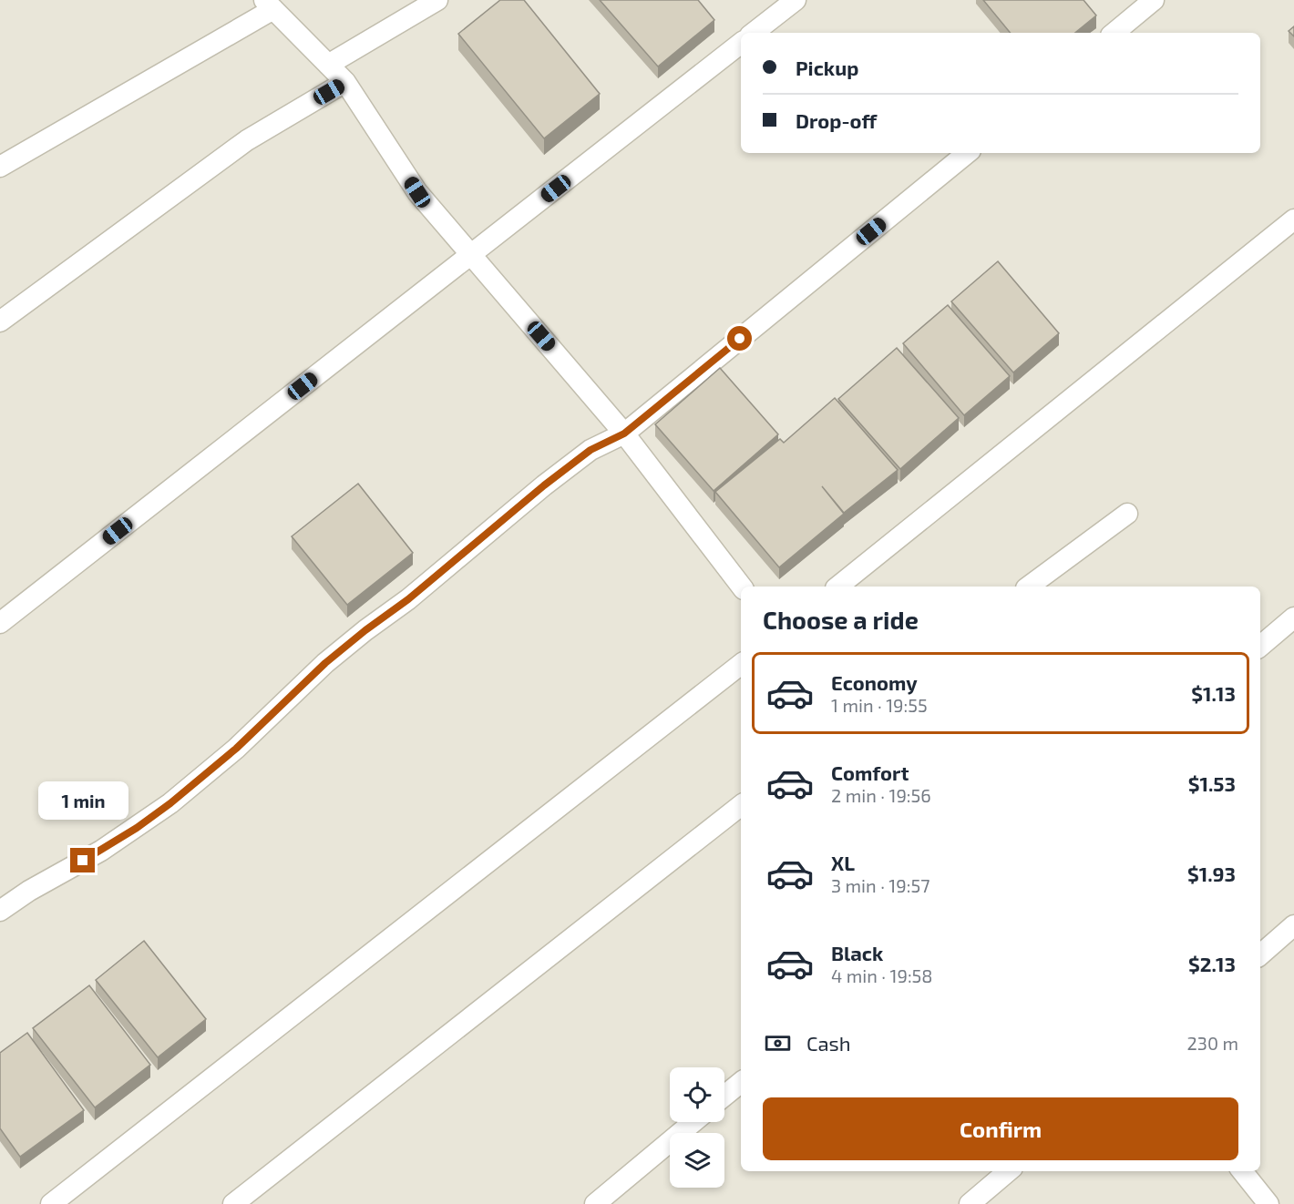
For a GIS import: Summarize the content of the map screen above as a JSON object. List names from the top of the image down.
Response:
{
  "page": {
    "banner": ["Pickup", "Drop-off"],
    "heading": "Choose a ride",
    "list": [
      {
        "name": "Economy",
        "note": "1 min · 19:55",
        "value": "$1.13"
      },
      {
        "name": "Comfort",
        "note": "2 min · 19:56",
        "value": "$1.53"
      },
      {
        "name": "XL",
        "note": "3 min · 19:57",
        "value": "$1.93"
      },
      {
        "name": "Black",
        "note": "4 min · 19:58",
        "value": "$2.13"
      }
    ],
    "bubble": "1 min",
    "pay": ["Cash", "230 m"],
    "buttons": "Confirm"
  }
}
